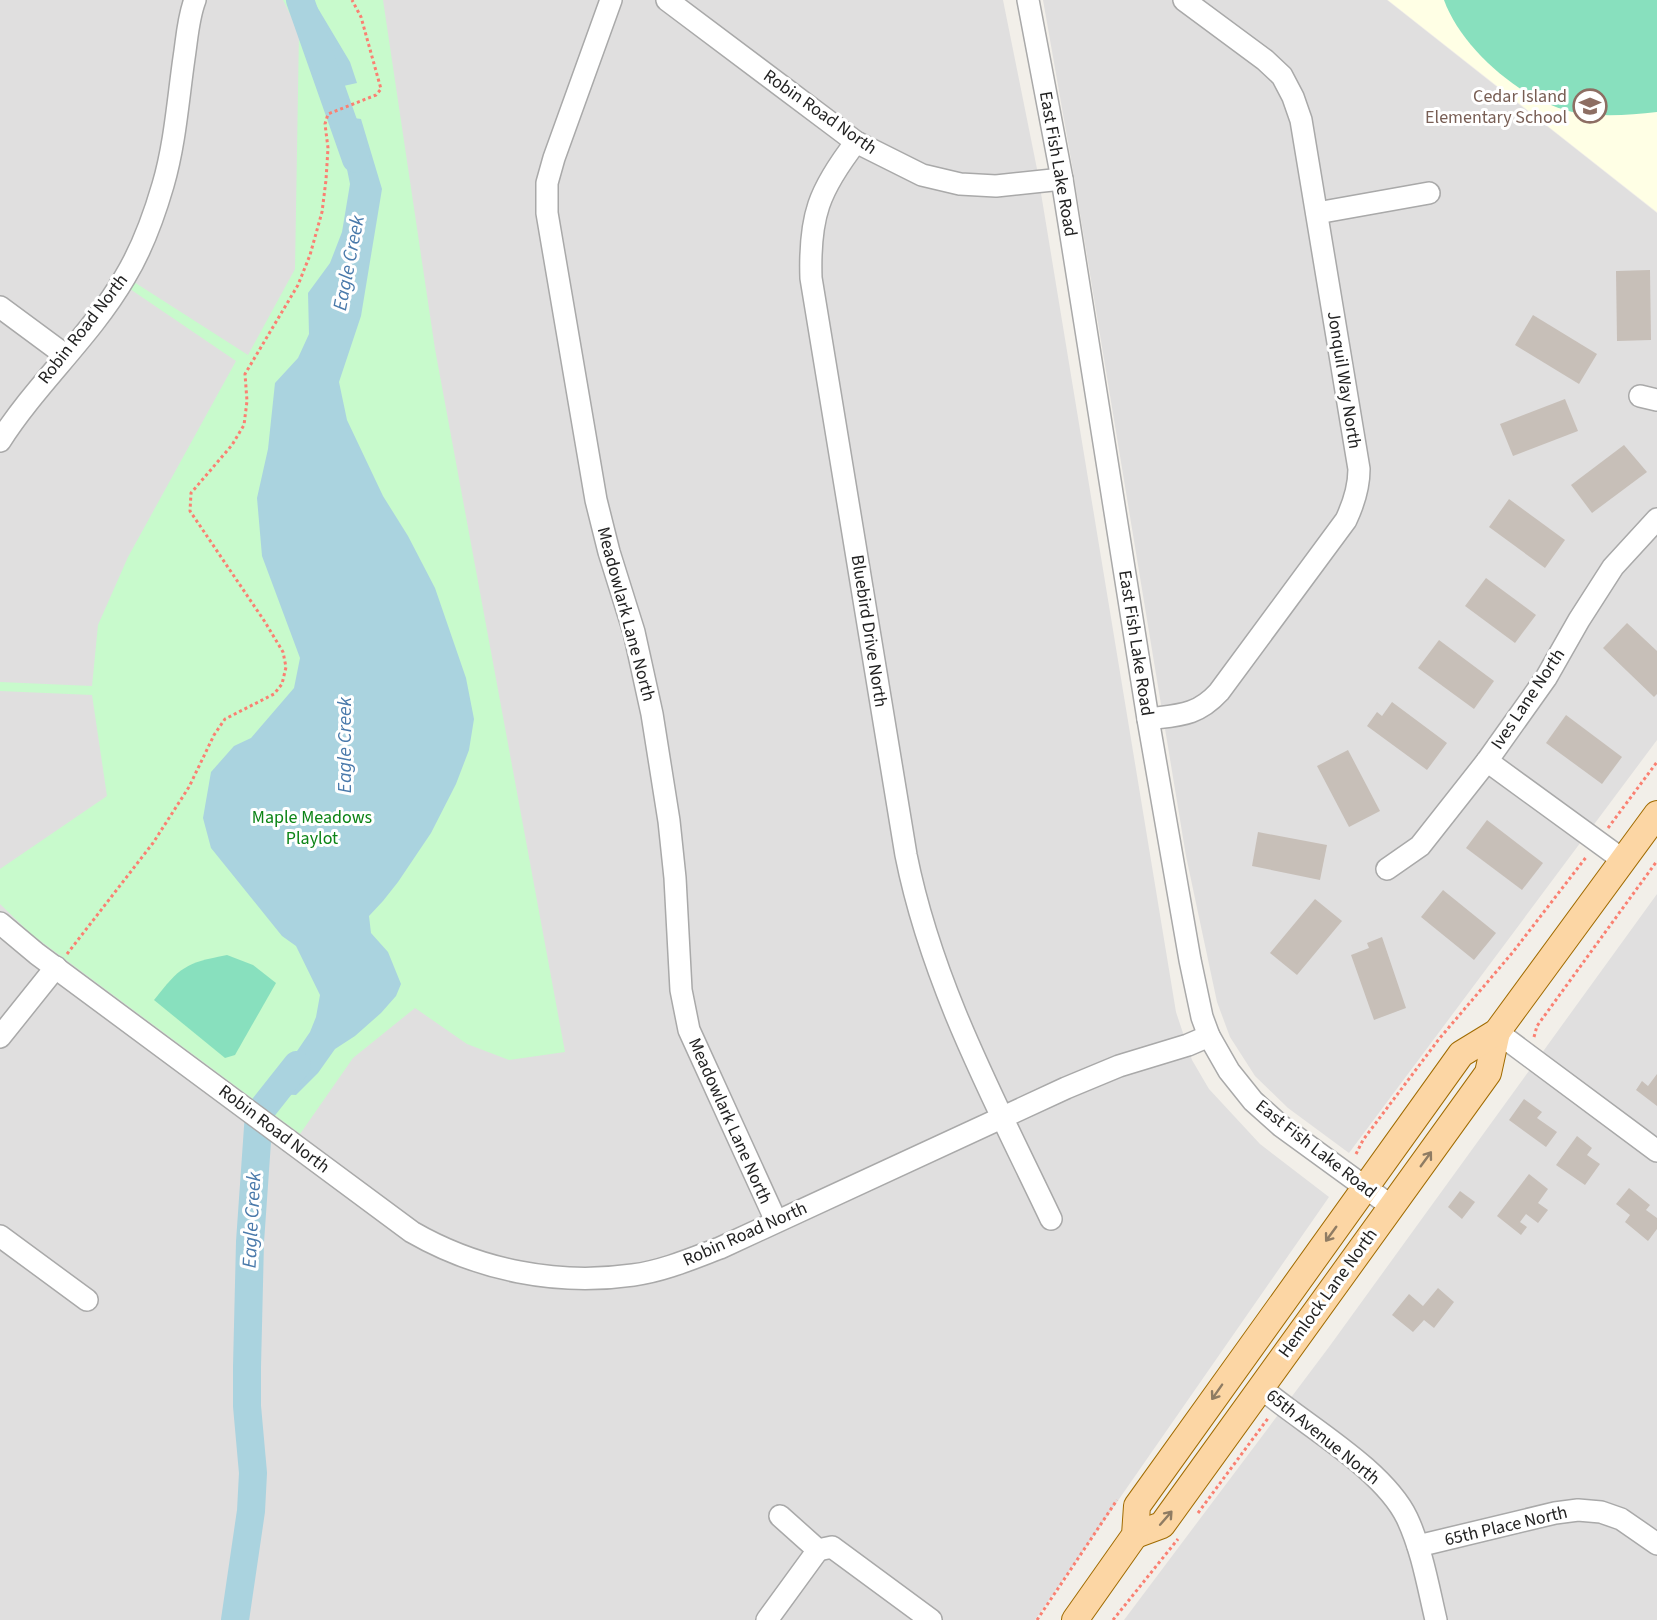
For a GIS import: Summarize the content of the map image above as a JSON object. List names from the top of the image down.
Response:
{
  "streets": {
    "main road": ["Hemlock Lane North"],
    "street": [
      "Robin Road North",
      "East Fish Lake Road",
      "Jonquil Way North",
      "Meadowlark Lane North",
      "Bluebird Drive North",
      "Ives Lane North",
      "65th Avenue North",
      "65th Place North"
    ]
  },
  "crossings": [
    ["Robin Road North", "East Fish Lake Road"],
    ["Robin Road North", "Meadowlark Lane North"],
    ["Robin Road North", "Bluebird Drive North"],
    ["East Fish Lake Road", "Jonquil Way North"],
    ["East Fish Lake Road", "Hemlock Lane North"],
    ["Hemlock Lane North", "65th Avenue North"],
    ["65th Avenue North", "65th Place North"]
  ],
  "water": ["Eagle Creek"],
  "parks": ["Maple Meadows Playlot"],
  "places": {
    "school or university": ["Cedar Island Elementary School"]
  }
}
